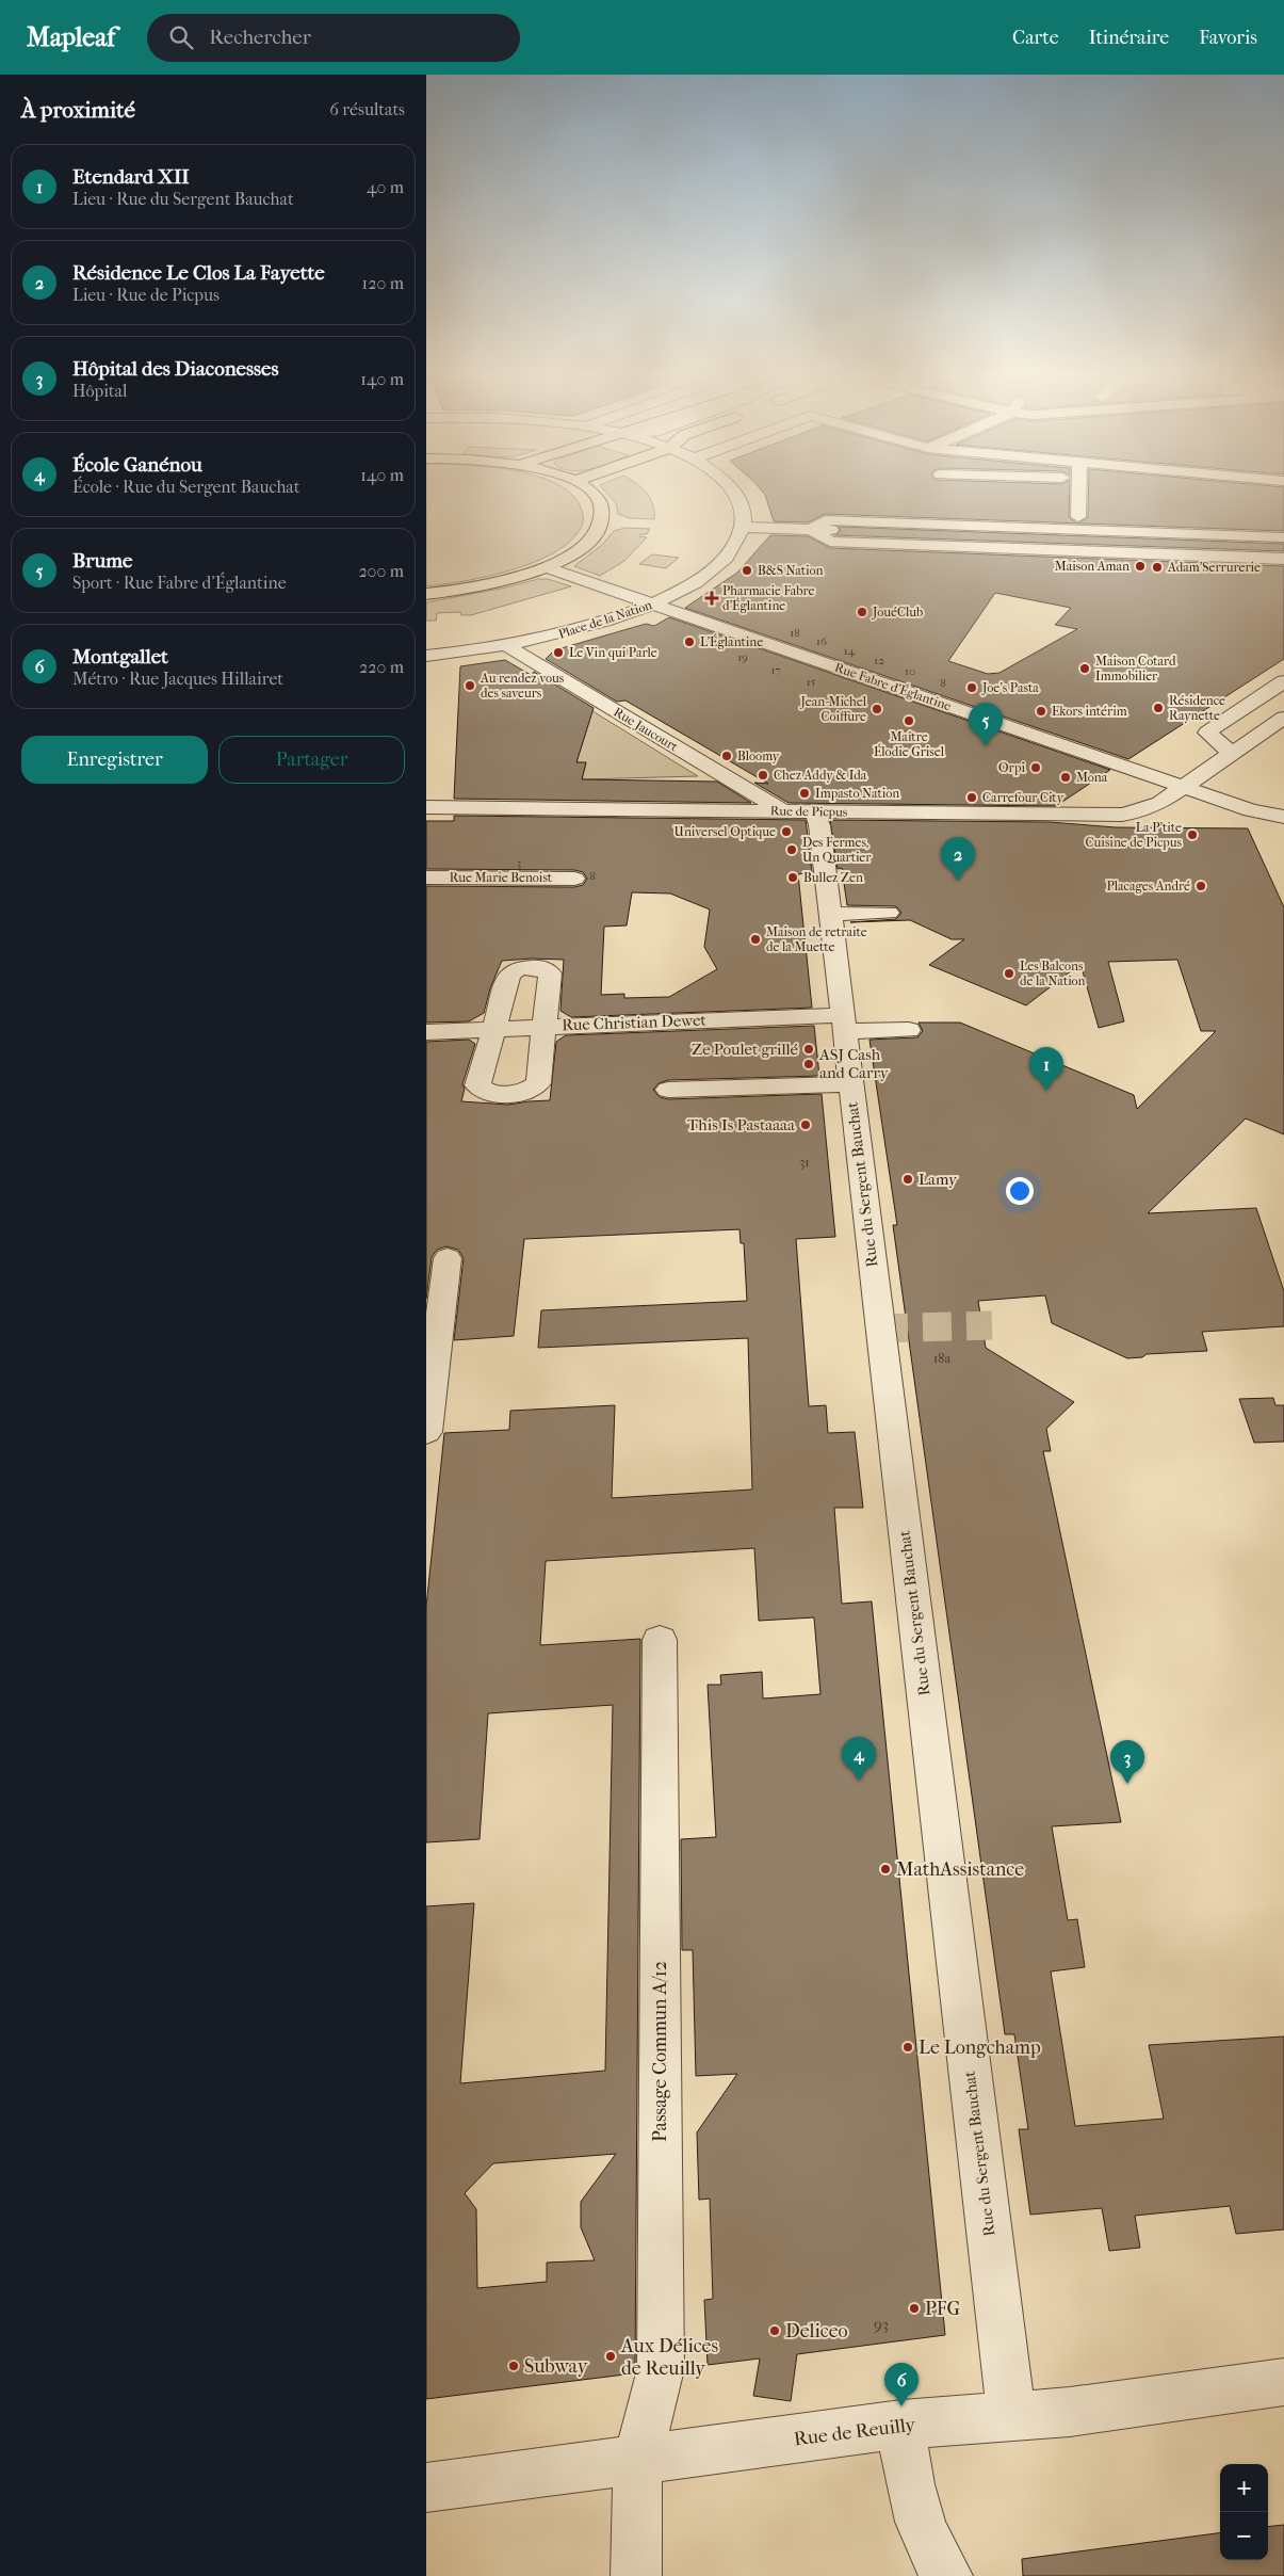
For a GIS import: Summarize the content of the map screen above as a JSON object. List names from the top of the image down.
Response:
{
  "streets": {
    "street": [
      "Place de la Nation",
      "Rue Fabre d'Églantine",
      "Rue Jaucourt",
      "Rue de Picpus",
      "Rue Marie Benoist",
      "Rue Christian Dewet",
      "Rue du Sergent Bauchat",
      "Passage Commun A/12",
      "Rue de Reuilly"
    ]
  },
  "crossings": [
    ["Place de la Nation", "Rue Fabre d'Églantine"],
    ["Place de la Nation", "Rue Jaucourt"],
    ["Rue Fabre d'Églantine", "Rue de Picpus"],
    ["Rue Jaucourt", "Rue de Picpus"],
    ["Rue de Picpus", "Rue du Sergent Bauchat"],
    ["Rue Christian Dewet", "Rue du Sergent Bauchat"],
    ["Rue du Sergent Bauchat", "Rue de Reuilly"],
    ["Passage Commun A/12", "Rue de Reuilly"]
  ],
  "places": {
    "other": [
      "Maison Aman",
      "Adam'Serrurerie",
      "B&S Nation",
      "JouéClub",
      "L'Églantine",
      "Le Vin qui Parle",
      "Maison Cotard Immobilier",
      "Au rendez vous des saveurs",
      "Joe’s Pasta",
      "Résidence Raynette",
      "Jean-Michel Coiffure",
      "Ekors intérim",
      "Maître Élodie Grisel",
      "Bloomy",
      "Orpi",
      "Chez Addy & Ida",
      "Mona",
      "Impasto Nation",
      "Carrefour City",
      "Universel Optique",
      "La P'tite Cuisine de Picpus",
      "Des Fermes, Un Quartier",
      "Bullez Zen",
      "Placages André",
      "Maison de retraite de la Muette",
      "Les Balcons de la Nation",
      "Ze Poulet grillé",
      "ASJ Cash and Carry",
      "This Is Pastaaaa",
      "Lamy",
      "MathAssistance",
      "Le Longchamp",
      "PFG",
      "Deliceo",
      "Aux Délices de Reuilly",
      "Subway"
    ],
    "health": ["Pharmacie Fabre d'Églantine"]
  },
  "house_numbers": [
    "18",
    "16",
    "14",
    "19",
    "12",
    "17",
    "10",
    "15",
    "8",
    "3",
    "8",
    "31",
    "18a",
    "93"
  ],
  "page": {
    "header": "Mapleaf",
    "search": "Rechercher",
    "nav": ["Carte", "Itinéraire", "Favoris"],
    "heading": ["À proximité", "6 résultats"],
    "list": [
      {
        "mark": "1",
        "name": "Etendard XII",
        "note": "Lieu · Rue du Sergent Bauchat",
        "value": "40 m"
      },
      {
        "mark": "2",
        "name": "Résidence Le Clos La Fayette",
        "note": "Lieu · Rue de Picpus",
        "value": "120 m"
      },
      {
        "mark": "3",
        "name": "Hôpital des Diaconesses",
        "note": "Hôpital",
        "value": "140 m"
      },
      {
        "mark": "4",
        "name": "École Ganénou",
        "note": "École · Rue du Sergent Bauchat",
        "value": "140 m"
      },
      {
        "mark": "5",
        "name": "Brume",
        "note": "Sport · Rue Fabre d'Églantine",
        "value": "200 m"
      },
      {
        "mark": "6",
        "name": "Montgallet",
        "note": "Métro · Rue Jacques Hillairet",
        "value": "220 m"
      }
    ],
    "pins": [
      "5",
      "2",
      "1",
      "4",
      "3",
      "6"
    ],
    "buttons": ["Enregistrer", "Partager"],
    "map_buttons": ["+", "−"]
  }
}
